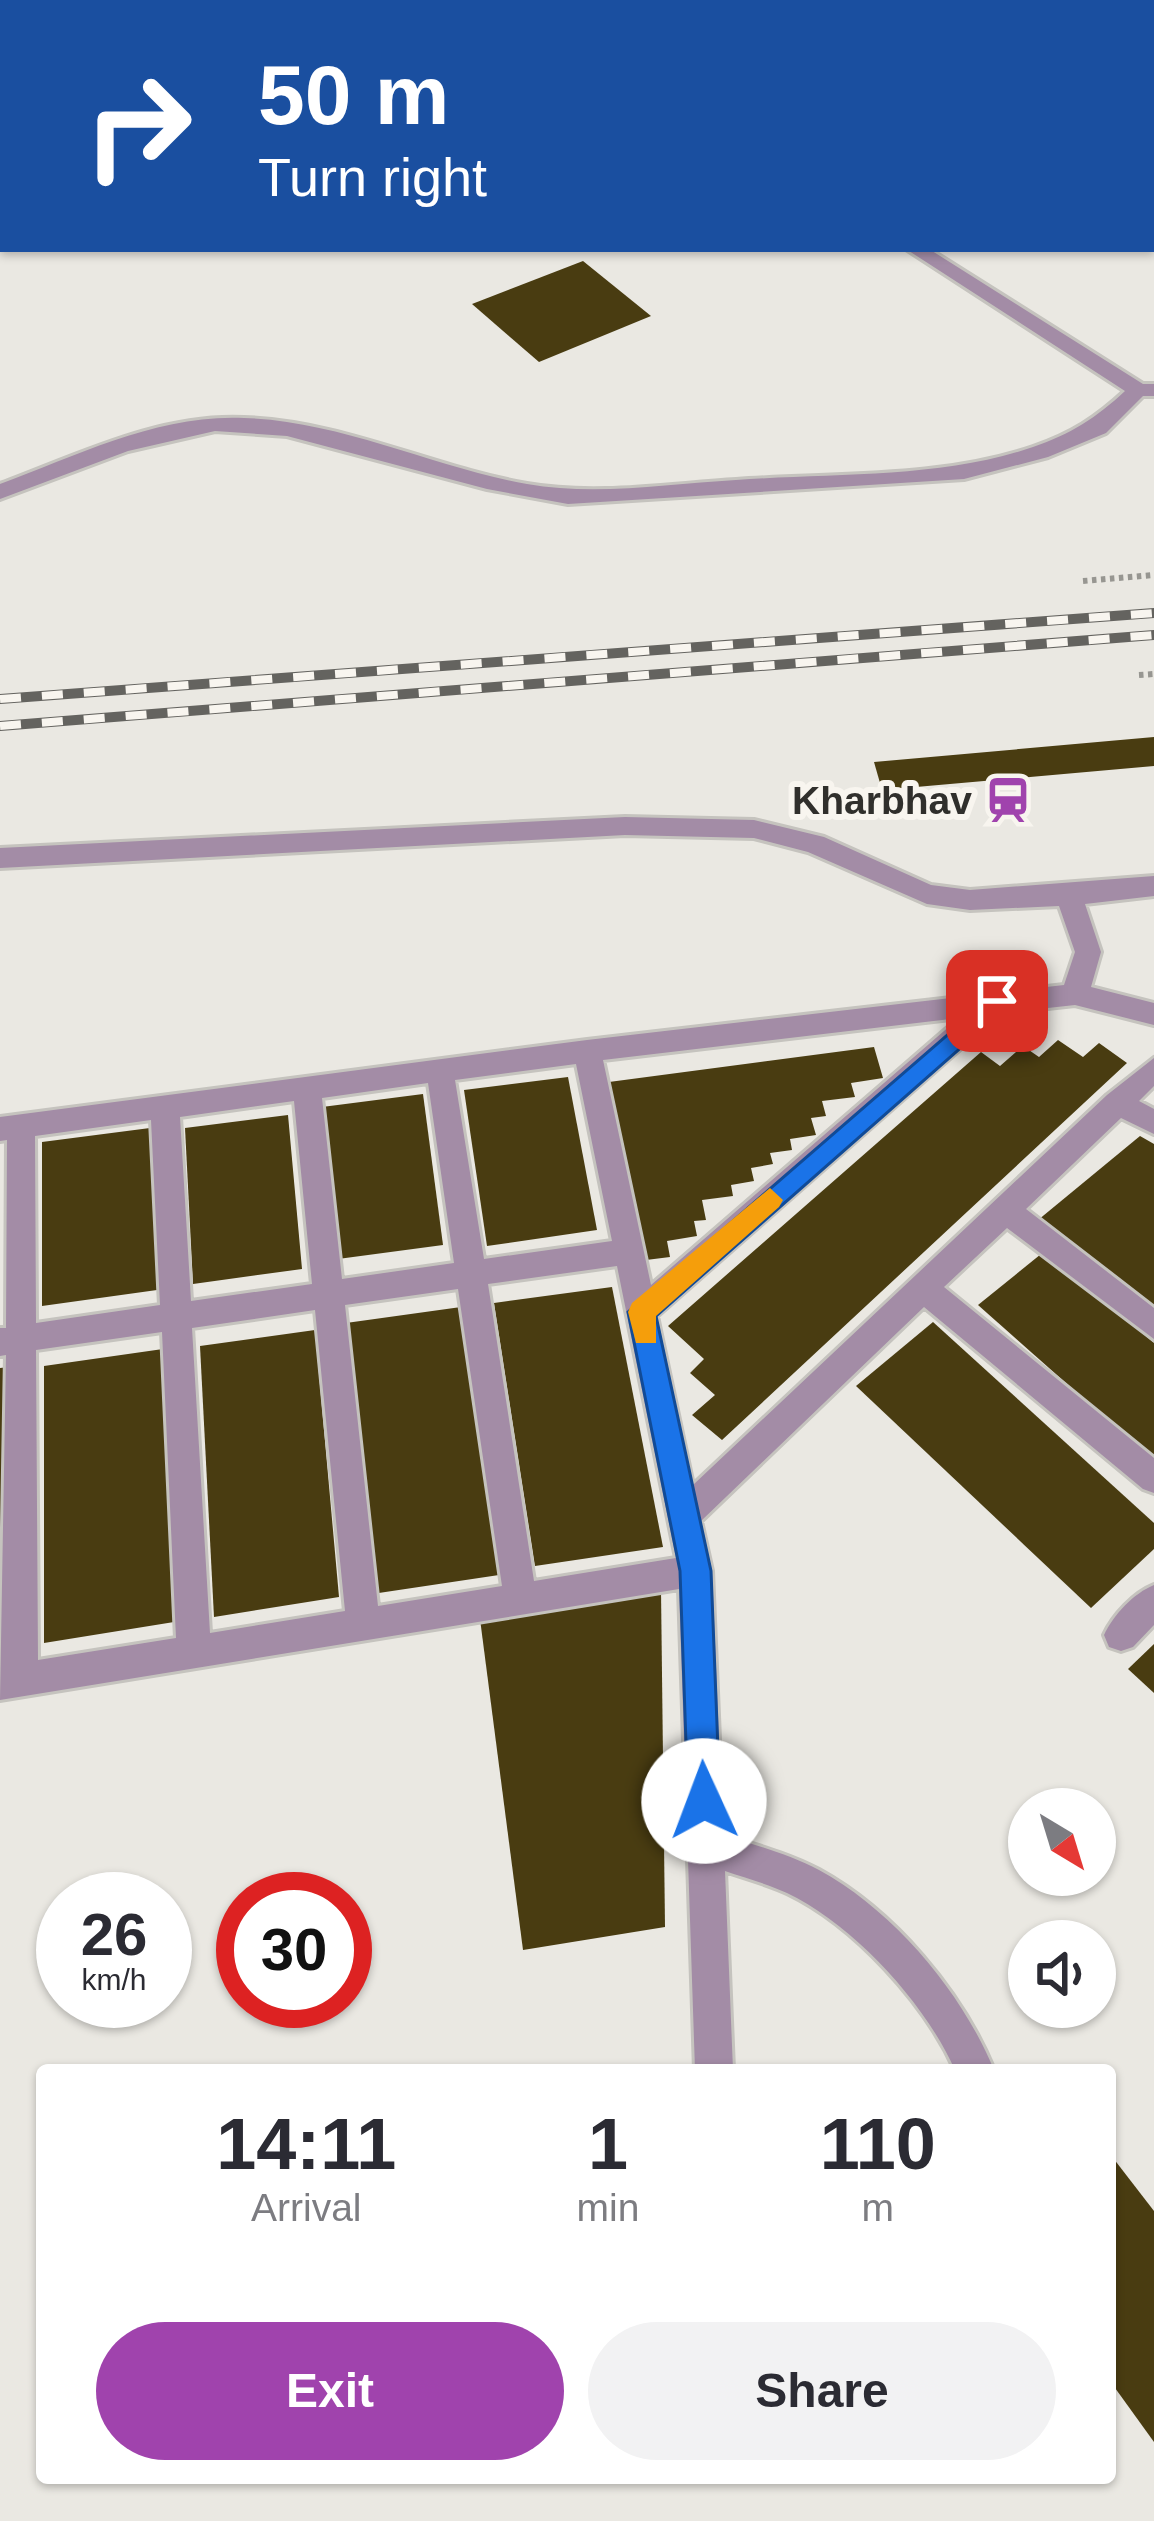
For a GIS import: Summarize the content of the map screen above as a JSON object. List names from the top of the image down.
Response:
{
  "places": {
    "station": ["Kharbhav"]
  },
  "north": "bottom right",
  "page": {
    "turn": ["50 m", "Turn right"],
    "speed": "26 km/h",
    "limit": "30",
    "eta": [
      "14:11",
      "Arrival",
      "1",
      "min",
      "110",
      "m"
    ],
    "buttons": ["Exit", "Share"]
  }
}
